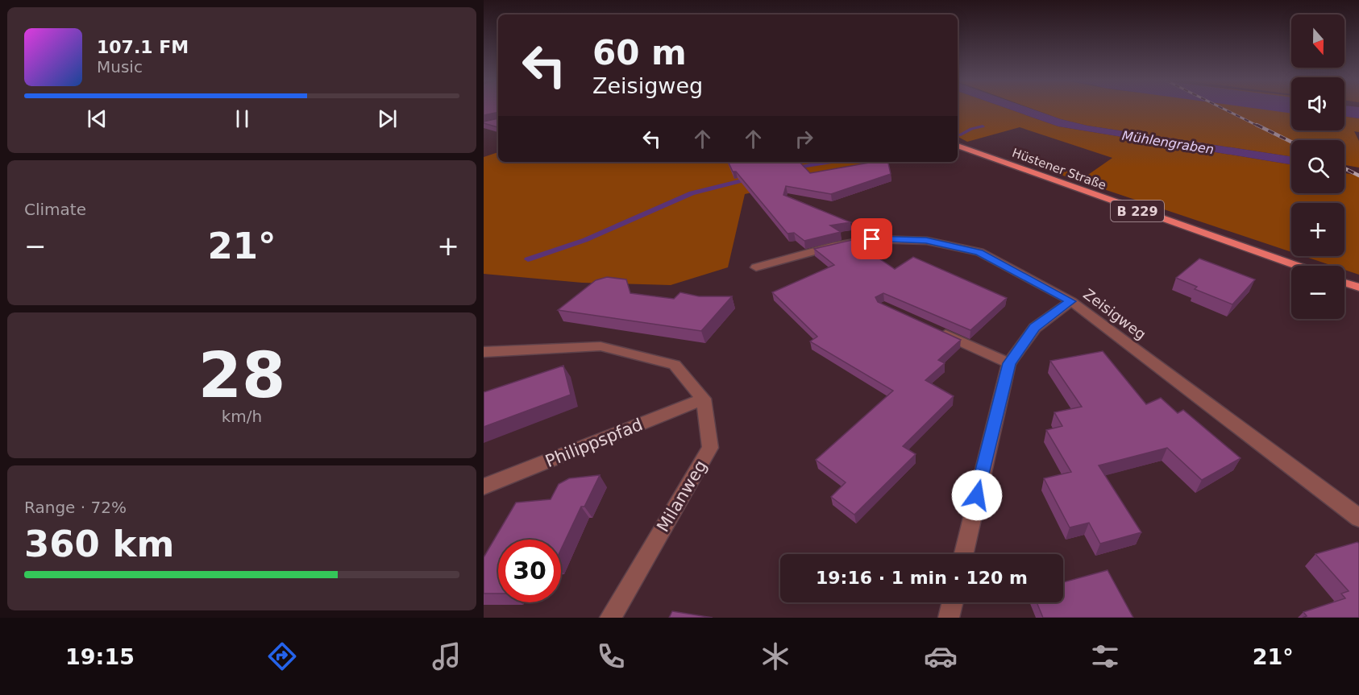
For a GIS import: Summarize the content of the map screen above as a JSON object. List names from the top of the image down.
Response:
{
  "streets": {
    "main road": ["Hüstener Straße", "B 229"],
    "street": ["Zeisigweg", "Philippspfad", "Milanweg"]
  },
  "crossings": [
    ["Philippspfad", "Milanweg"]
  ],
  "water": ["Mühlengraben"],
  "north": "bottom",
  "page": {
    "map_buttons": ["+", "−"],
    "turn": ["60 m", "Zeisigweg"],
    "song": ["107.1 FM", "Music"],
    "tile": [
      "Climate",
      ["28", "km/h"],
      ["Range · 72%", "360 km"]
    ],
    "heat": ["−", "21°", "+"],
    "limit": "30",
    "trip": "19:16 · 1 min · 120 m",
    "tabs": ["19:15", "21°"]
  }
}
